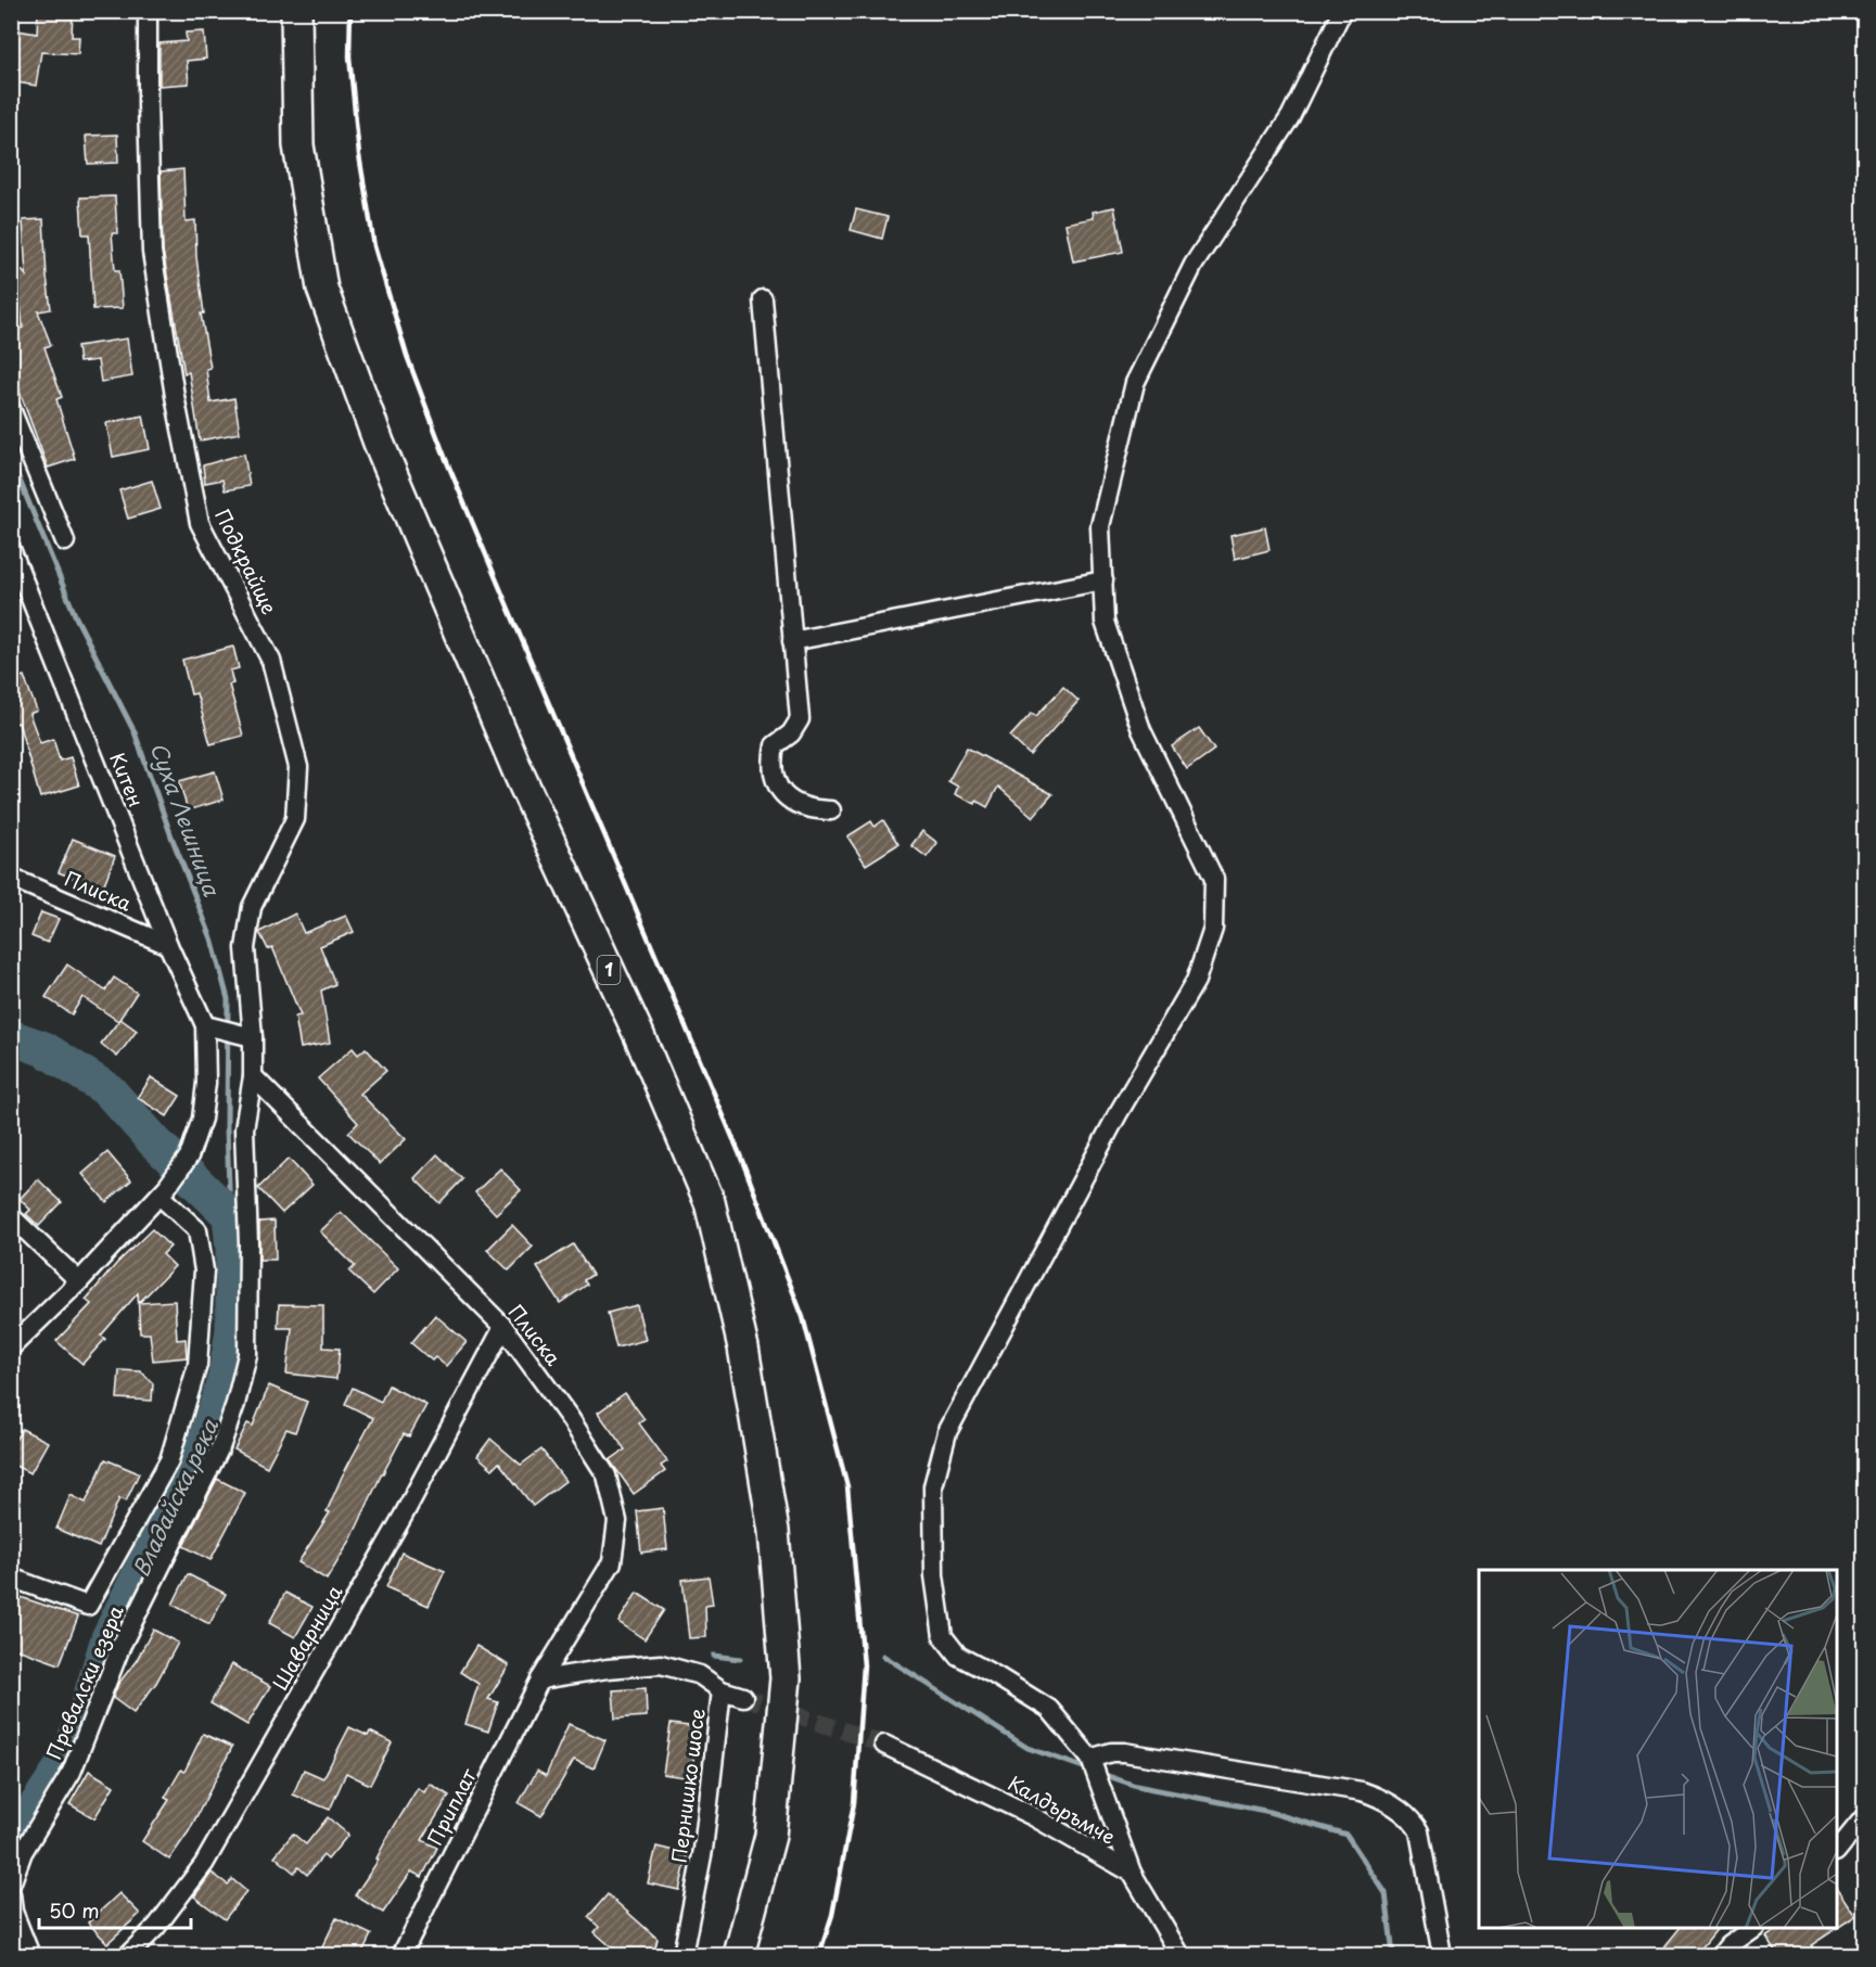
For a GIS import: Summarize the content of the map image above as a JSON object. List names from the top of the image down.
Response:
{
  "streets": {
    "highway": ["1"],
    "street": [
      "Подкрайще",
      "Китен",
      "Плиска",
      "Шаварница",
      "Превалски езера",
      "Пернишко шосе",
      "Приплат",
      "Калдъръмче"
    ]
  },
  "crossings": [
    ["Подкрайще", "Плиска"],
    ["Подкрайще", "Превалски езера"],
    ["Китен", "Плиска"],
    ["Плиска", "Шаварница"],
    ["Плиска", "Превалски езера"],
    ["Плиска", "Пернишко шосе"],
    ["Плиска", "Приплат"],
    ["Пернишко шосе", "Приплат"]
  ],
  "water": ["Суха Лешница", "Владайска река"],
  "scale_bar": "50 m"
}
